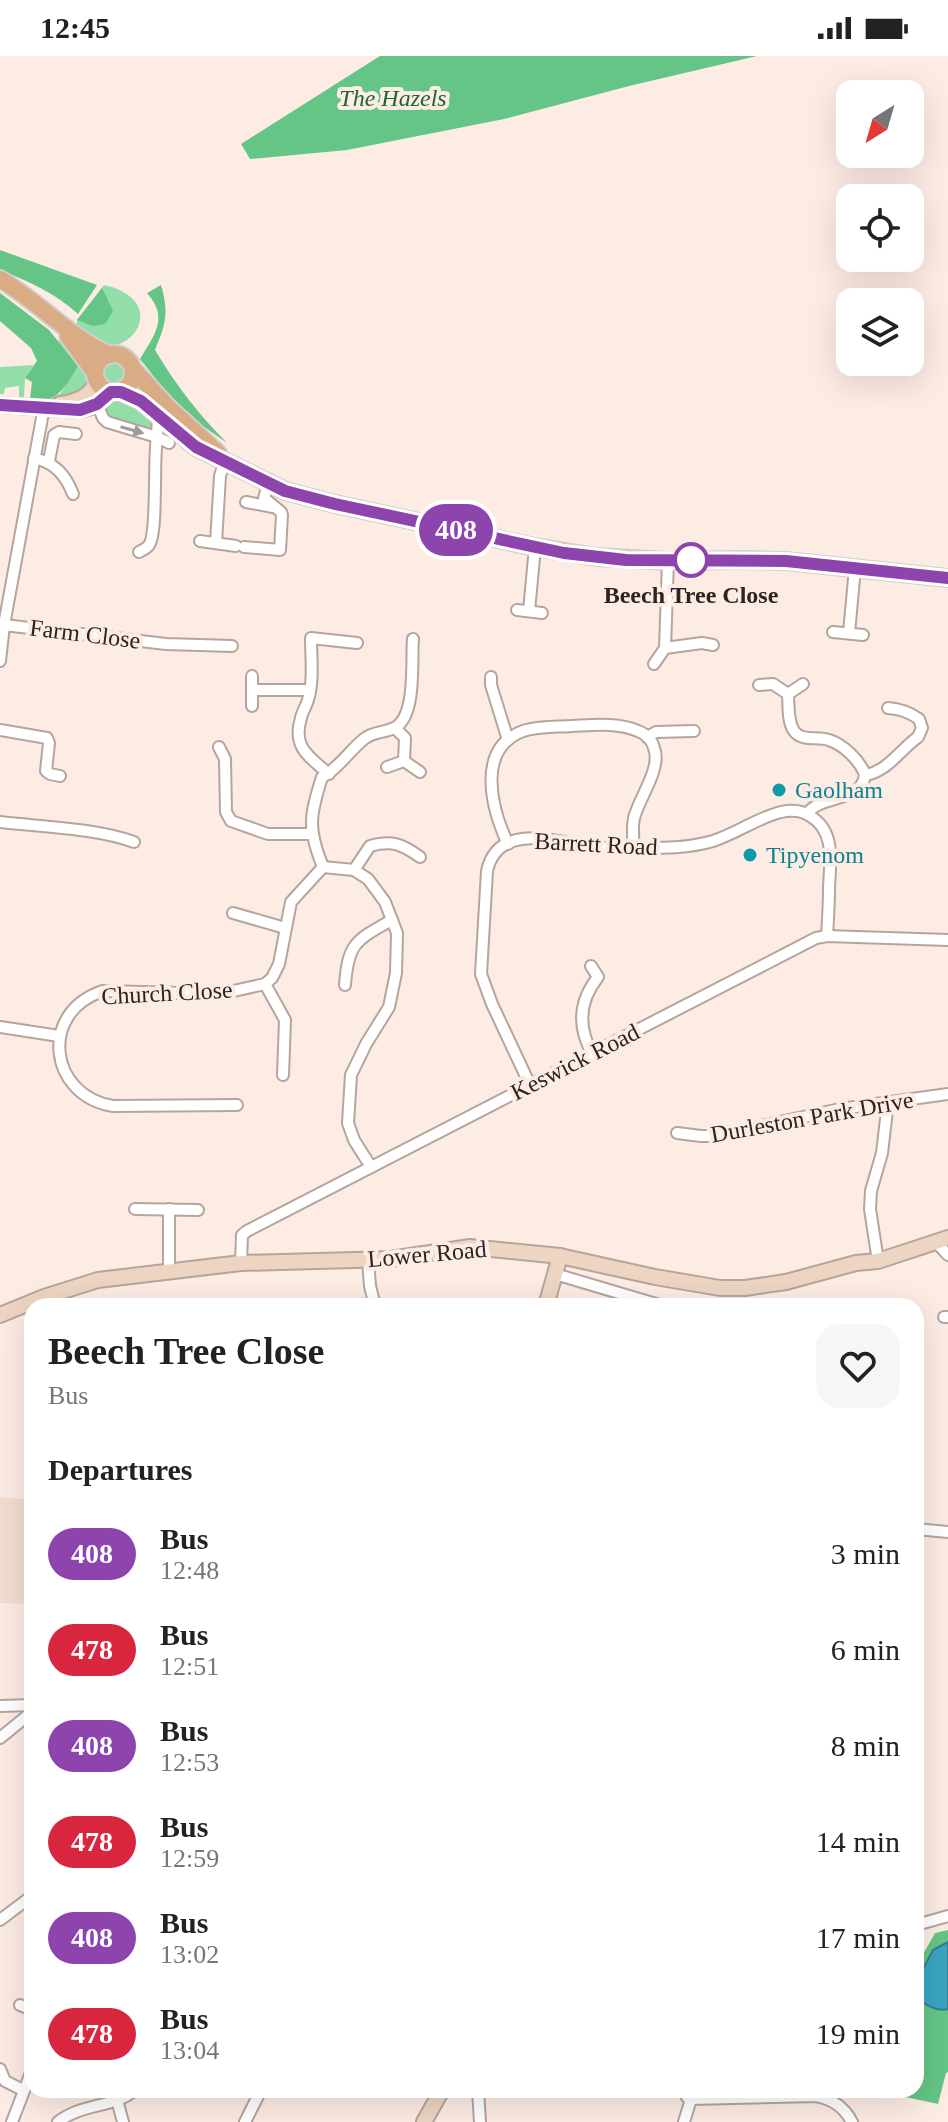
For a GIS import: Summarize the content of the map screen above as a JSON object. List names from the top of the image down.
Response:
{
  "streets": {
    "street": [
      "Farm Close",
      "Barrett Road",
      "Church Close",
      "Keswick Road",
      "Durleston Park Drive",
      "Lower Road"
    ]
  },
  "crossings": [
    ["Barrett Road", "Keswick Road"],
    ["Keswick Road", "Lower Road"]
  ],
  "parks": ["The Hazels"],
  "places": ["Beech Tree Close", "Gaolham", "Tipyenom"],
  "lines": ["bus line 408"],
  "north": "bottom left",
  "page": {
    "status": "12:45",
    "on_map": "408",
    "heading": [
      ["Beech Tree Close", "Bus"],
      "Departures"
    ],
    "list": [
      {
        "mark": "408",
        "name": "Bus",
        "note": "12:48",
        "value": "3 min"
      },
      {
        "mark": "478",
        "name": "Bus",
        "note": "12:51",
        "value": "6 min"
      },
      {
        "mark": "408",
        "name": "Bus",
        "note": "12:53",
        "value": "8 min"
      },
      {
        "mark": "478",
        "name": "Bus",
        "note": "12:59",
        "value": "14 min"
      },
      {
        "mark": "408",
        "name": "Bus",
        "note": "13:02",
        "value": "17 min"
      },
      {
        "mark": "478",
        "name": "Bus",
        "note": "13:04",
        "value": "19 min"
      }
    ]
  }
}
